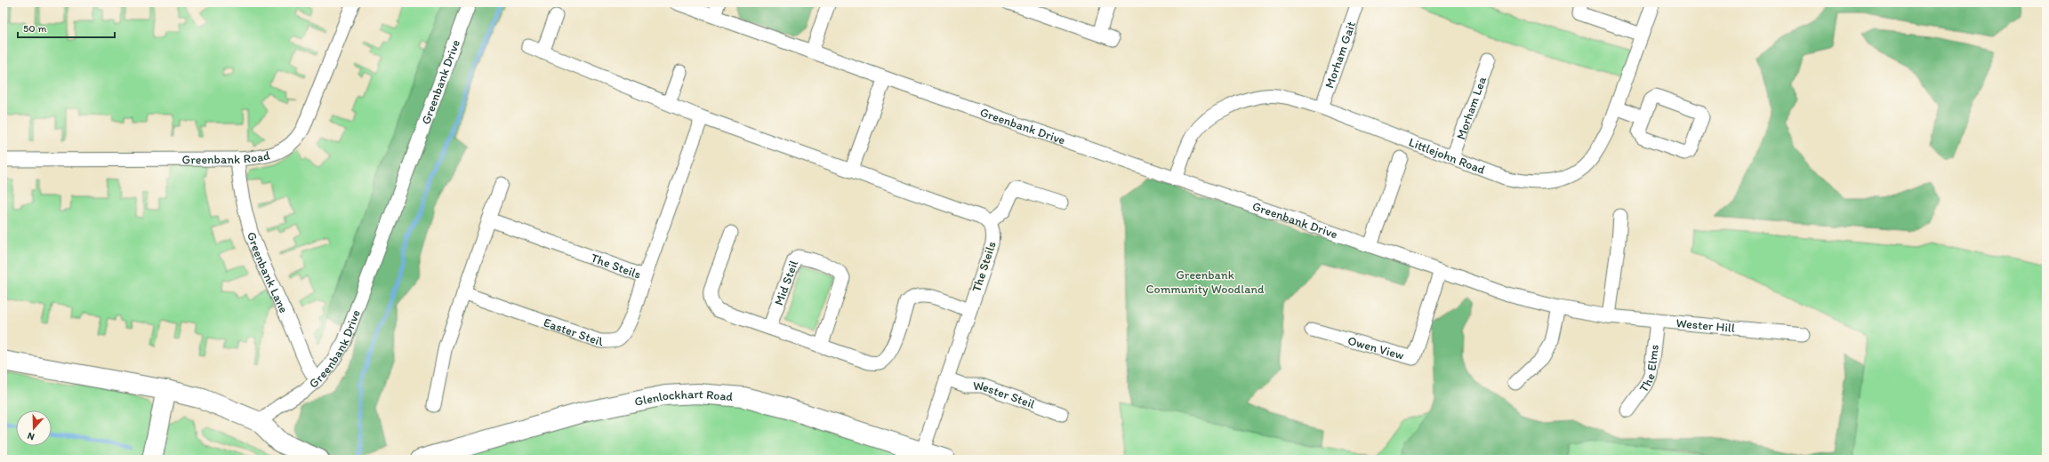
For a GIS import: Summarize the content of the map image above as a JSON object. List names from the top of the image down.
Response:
{
  "streets": {
    "street": [
      "Morham Gait",
      "Greenbank Drive",
      "Morham Lea",
      "Littlejohn Road",
      "Greenbank Road",
      "The Steils",
      "Greenbank Lane",
      "Mid Steil",
      "Wester Hill",
      "Easter Steil",
      "Owen View",
      "The Elms",
      "Wester Steil",
      "Glenlockhart Road"
    ]
  },
  "crossings": [
    ["Morham Gait", "Littlejohn Road"],
    ["Greenbank Drive", "Littlejohn Road"],
    ["Greenbank Drive", "Greenbank Lane"],
    ["Greenbank Drive", "Wester Hill"],
    ["Greenbank Drive", "Owen View"],
    ["Morham Lea", "Littlejohn Road"],
    ["Greenbank Road", "Greenbank Lane"],
    ["The Steils", "Easter Steil"],
    ["The Steils", "Wester Steil"],
    ["The Steils", "Glenlockhart Road"],
    ["Wester Hill", "The Elms"]
  ],
  "parks": ["Greenbank Community Woodland"],
  "scale_bar": "50 m",
  "north": "bottom"
}
